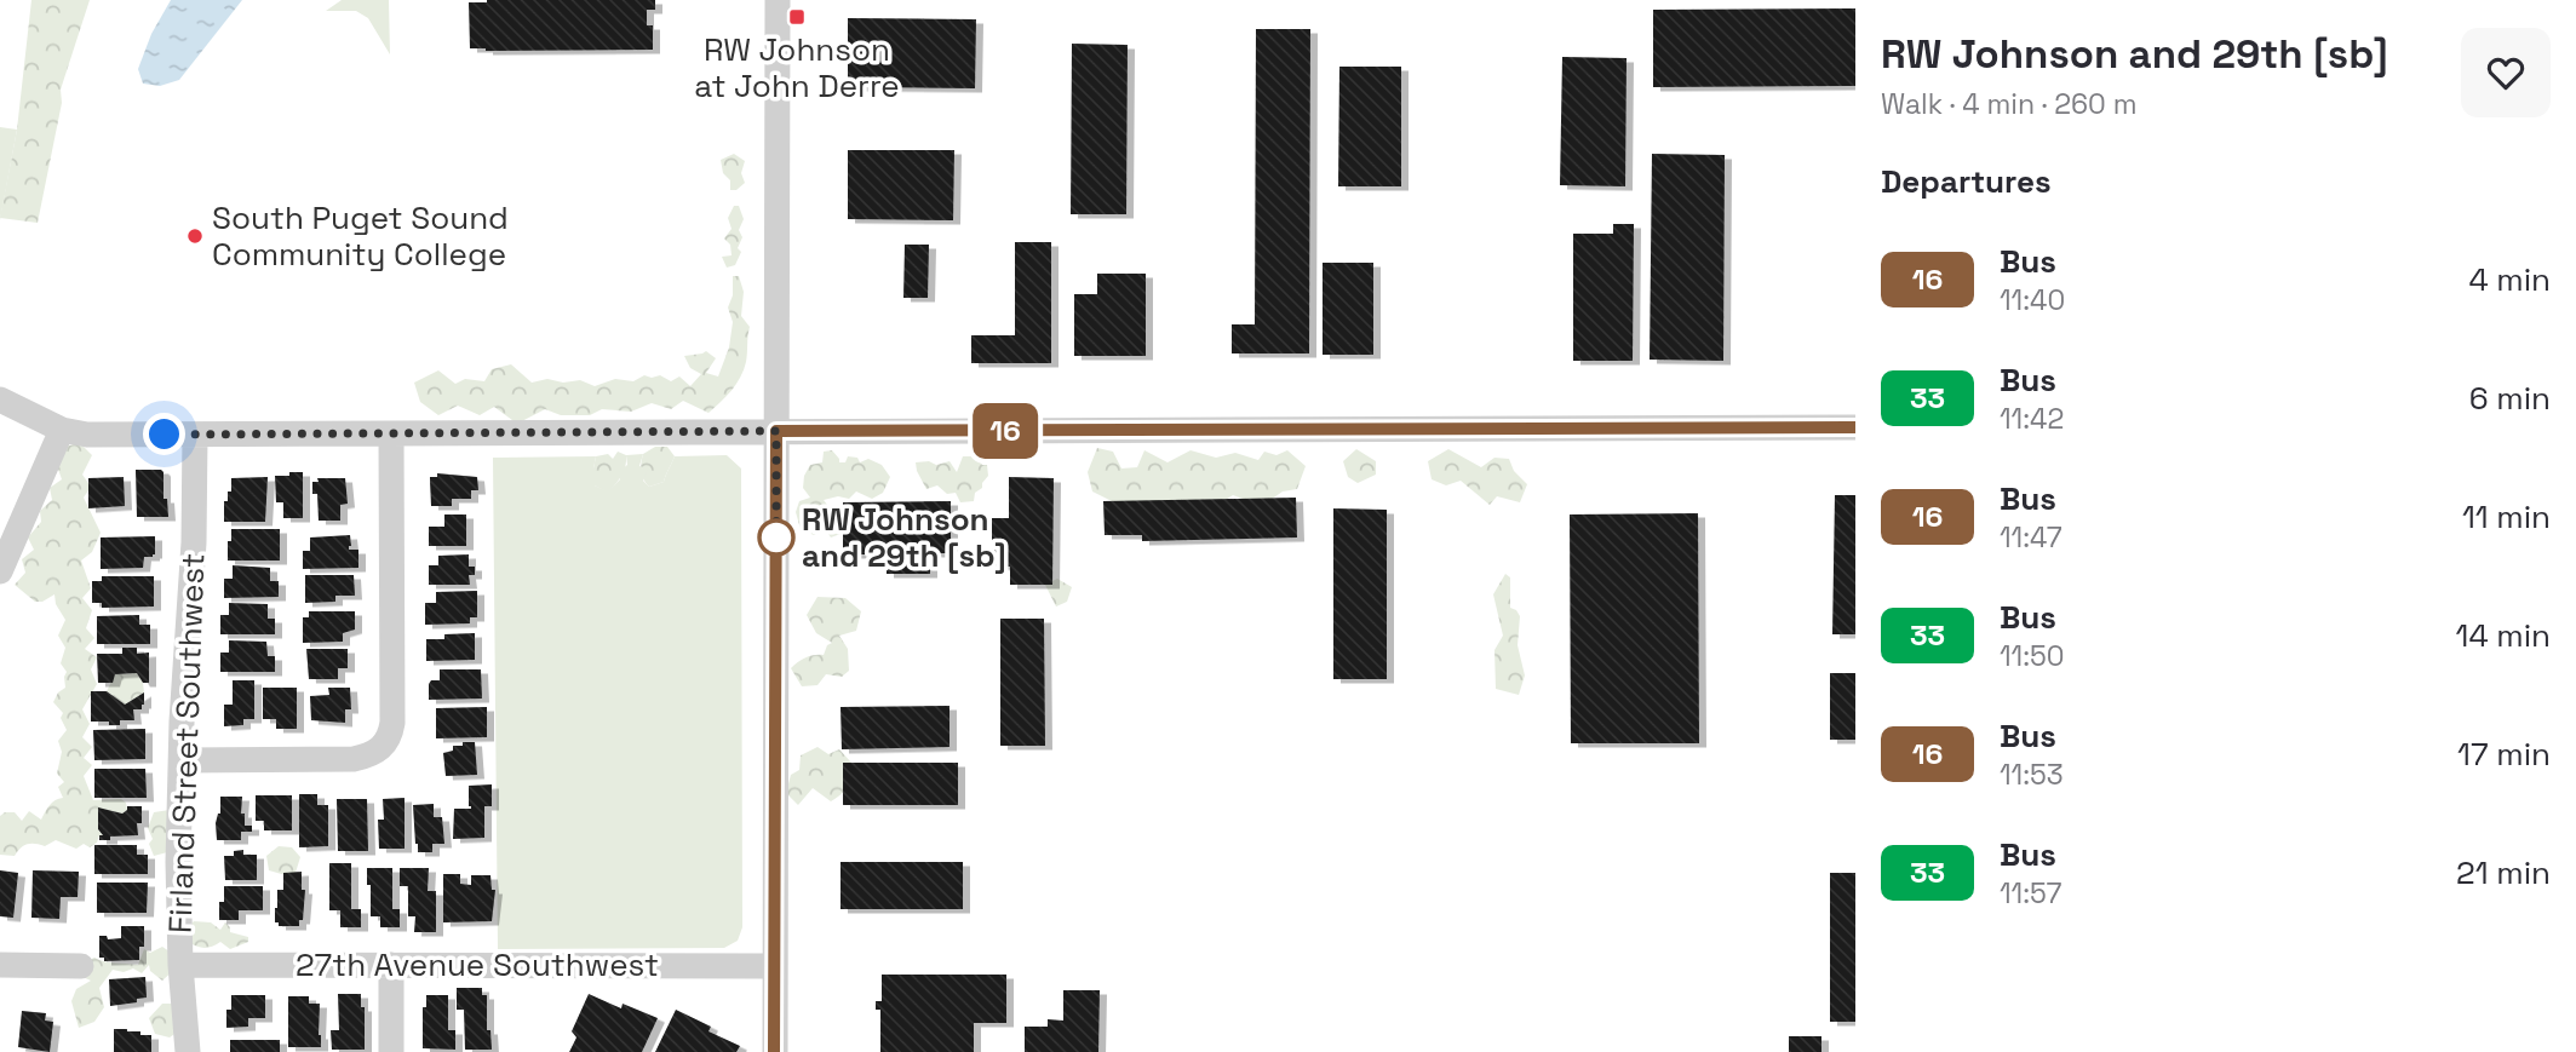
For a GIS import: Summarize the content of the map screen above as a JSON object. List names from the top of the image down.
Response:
{
  "streets": {
    "street": ["Firland Street Southwest", "27th Avenue Southwest"]
  },
  "crossings": [
    ["Firland Street Southwest", "27th Avenue Southwest"]
  ],
  "places": {
    "transit": ["RW Johnson at John Derre"],
    "other": ["South Puget Sound Community College", "RW Johnson and 29th [sb]"]
  },
  "lines": ["bus line 16"],
  "page": {
    "on_map": "16",
    "heading": [
      ["RW Johnson and 29th [sb]", "Walk · 4 min · 260 m"],
      "Departures"
    ],
    "list": [
      {
        "mark": "16",
        "name": "Bus",
        "note": "11:40",
        "value": "4 min"
      },
      {
        "mark": "33",
        "name": "Bus",
        "note": "11:42",
        "value": "6 min"
      },
      {
        "mark": "16",
        "name": "Bus",
        "note": "11:47",
        "value": "11 min"
      },
      {
        "mark": "33",
        "name": "Bus",
        "note": "11:50",
        "value": "14 min"
      },
      {
        "mark": "16",
        "name": "Bus",
        "note": "11:53",
        "value": "17 min"
      },
      {
        "mark": "33",
        "name": "Bus",
        "note": "11:57",
        "value": "21 min"
      }
    ]
  }
}
